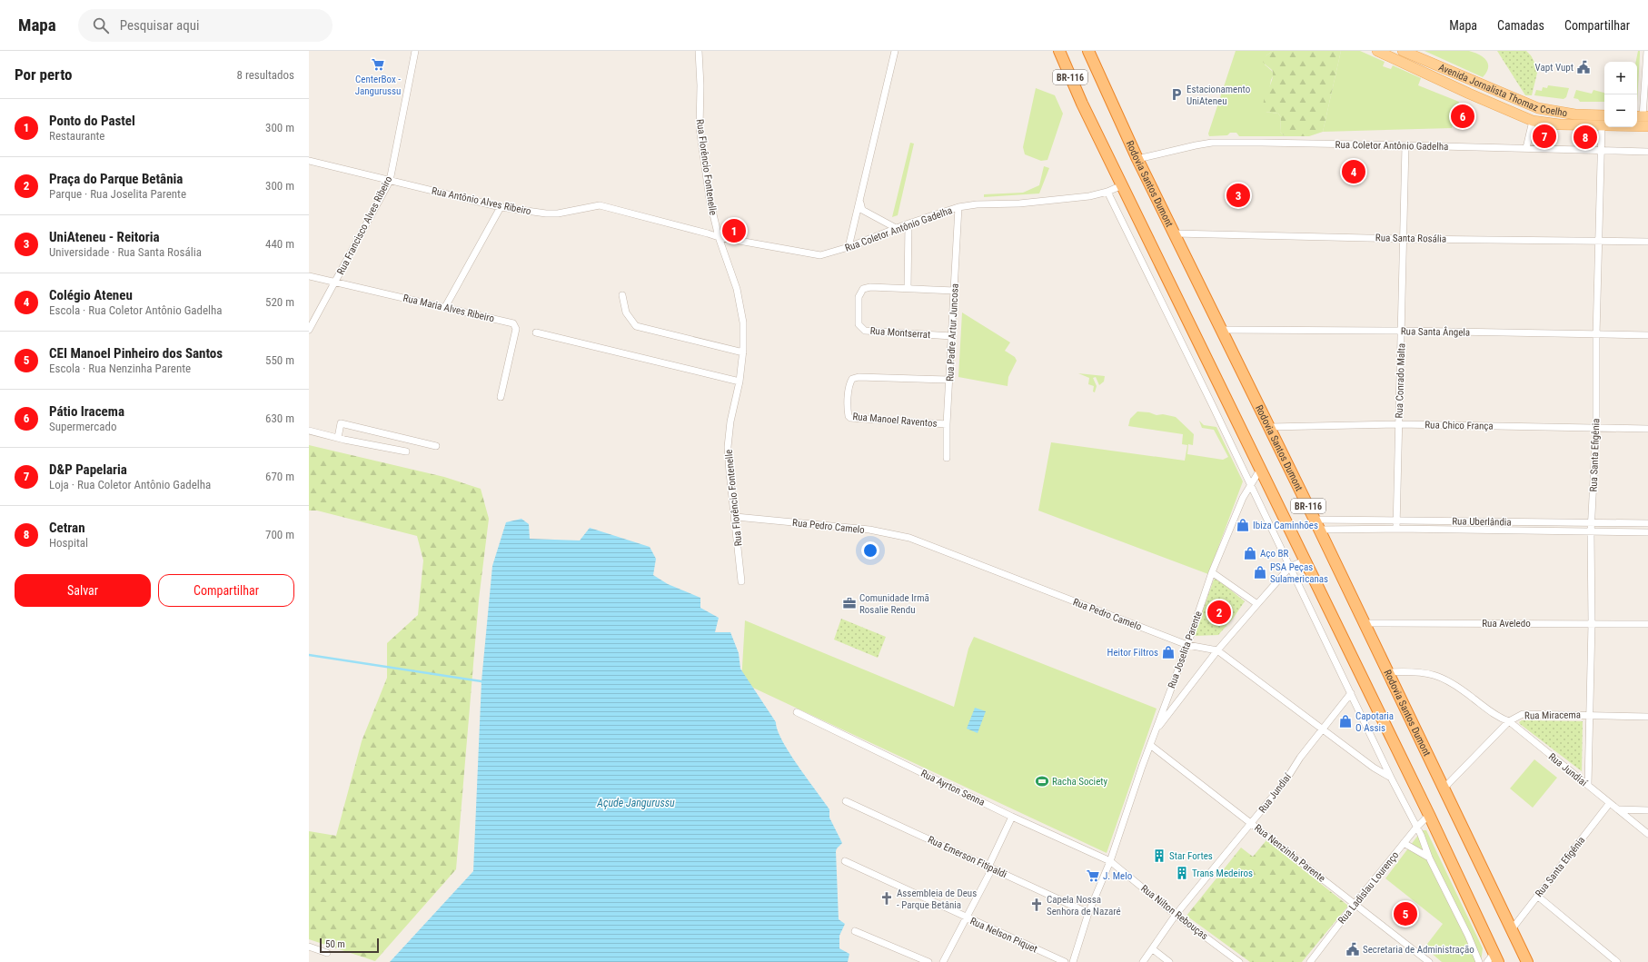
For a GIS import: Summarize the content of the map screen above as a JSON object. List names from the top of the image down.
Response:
{
  "streets": {
    "highway": ["BR-116", "Rodovia Santos Dumont"],
    "main road": ["Avenida Jornalista Thomaz Coelho"],
    "street": [
      "Rua Coletor Antônio Gadelha",
      "Rua Florêncio Fontenelle",
      "Rua Antônio Alves Ribeiro",
      "Rua Francisco Alves Ribeiro",
      "Rua Santa Rosália",
      "Rua Maria Alves Ribeiro",
      "Rua Santa Ângela",
      "Rua Montserrat",
      "Rua Padre Artur Juncosa",
      "Rua Conrado Malta",
      "Rua Manoel Raventos",
      "Rua Chico França",
      "Rua Santa Efigênia",
      "Rua Uberlândia",
      "Rua Pedro Camelo",
      "Rua Aveledo",
      "Rua Joselita Parente",
      "Rua Miracema",
      "Rua Jundiaí",
      "Rua Ayrton Senna",
      "Rua Nenzinha Parente",
      "Rua Emerson Fitipaldi",
      "Rua Ladislau Lourenço",
      "Rua Nilton Rebouças",
      "Rua Nelson Piquet"
    ]
  },
  "crossings": [
    ["BR-116", "Rua Coletor Antônio Gadelha"],
    ["BR-116", "Rua Joselita Parente"],
    ["BR-116", "Rua Ladislau Lourenço"],
    ["Avenida Jornalista Thomaz Coelho", "Rua Santa Efigênia"],
    ["Rua Coletor Antônio Gadelha", "Rua Florêncio Fontenelle"],
    ["Rua Coletor Antônio Gadelha", "Rodovia Santos Dumont"],
    ["Rua Coletor Antônio Gadelha", "Rua Antônio Alves Ribeiro"],
    ["Rua Coletor Antônio Gadelha", "Rua Padre Artur Juncosa"],
    ["Rua Coletor Antônio Gadelha", "Rua Conrado Malta"],
    ["Rua Coletor Antônio Gadelha", "Rua Santa Efigênia"],
    ["Rua Florêncio Fontenelle", "Rua Antônio Alves Ribeiro"],
    ["Rua Florêncio Fontenelle", "Rua Pedro Camelo"],
    ["Rodovia Santos Dumont", "Rua Santa Rosália"],
    ["Rodovia Santos Dumont", "Rua Santa Ângela"],
    ["Rodovia Santos Dumont", "Rua Chico França"],
    ["Rodovia Santos Dumont", "Rua Santa Efigênia"],
    ["Rodovia Santos Dumont", "Rua Uberlândia"],
    ["Rodovia Santos Dumont", "Rua Aveledo"],
    ["Rodovia Santos Dumont", "Rua Miracema"],
    ["Rodovia Santos Dumont", "Rua Jundiaí"],
    ["Rua Antônio Alves Ribeiro", "Rua Francisco Alves Ribeiro"],
    ["Rua Francisco Alves Ribeiro", "Rua Maria Alves Ribeiro"],
    ["Rua Santa Rosália", "Rua Conrado Malta"],
    ["Rua Santa Rosália", "Rua Santa Efigênia"],
    ["Rua Santa Ângela", "Rua Conrado Malta"],
    ["Rua Santa Ângela", "Rua Santa Efigênia"],
    ["Rua Montserrat", "Rua Padre Artur Juncosa"],
    ["Rua Padre Artur Juncosa", "Rua Manoel Raventos"],
    ["Rua Conrado Malta", "Rua Chico França"],
    ["Rua Conrado Malta", "Rua Uberlândia"],
    ["Rua Chico França", "Rua Santa Efigênia"],
    ["Rua Santa Efigênia", "Rua Uberlândia"],
    ["Rua Santa Efigênia", "Rua Aveledo"],
    ["Rua Santa Efigênia", "Rua Miracema"],
    ["Rua Santa Efigênia", "Rua Jundiaí"],
    ["Rua Pedro Camelo", "Rua Joselita Parente"],
    ["Rua Pedro Camelo", "Rua Jundiaí"],
    ["Rua Joselita Parente", "Rua Ayrton Senna"],
    ["Rua Joselita Parente", "Rua Nenzinha Parente"],
    ["Rua Joselita Parente", "Rua Emerson Fitipaldi"],
    ["Rua Joselita Parente", "Rua Nilton Rebouças"],
    ["Rua Miracema", "Rua Jundiaí"],
    ["Rua Jundiaí", "Rua Nenzinha Parente"],
    ["Rua Jundiaí", "Rua Nilton Rebouças"],
    ["Rua Ayrton Senna", "Rua Nilton Rebouças"],
    ["Rua Nenzinha Parente", "Rua Ladislau Lourenço"]
  ],
  "water": ["Açude Jangurussu"],
  "places": {
    "supermarket": ["CenterBox - Jangurussu", "J. Melo"],
    "public building": ["Vapt Vupt", "Secretaria de Administração"],
    "parking": ["Estacionamento UniAteneu"],
    "shop": [
      "Ibiza Caminhões",
      "Aço BR",
      "PSA Peças Sulamericanas",
      "Heitor Filtros",
      "Capotaria O Assis"
    ],
    "office": ["Comunidade Irmã Rosalie Rendu"],
    "sports": ["Racha Society"],
    "building": ["Star Fortes", "Trans Medeiros"],
    "church": ["Assembleia de Deus - Parque Betânia", "Capela Nossa Senhora de Nazaré"]
  },
  "scale_bar": "50 m",
  "page": {
    "header": "Mapa",
    "search": "Pesquisar aqui",
    "nav": ["Mapa", "Camadas", "Compartilhar"],
    "heading": ["Por perto", "8 resultados"],
    "map_buttons": ["+", "−"],
    "list": [
      {
        "mark": "1",
        "name": "Ponto do Pastel",
        "note": "Restaurante",
        "value": "300 m"
      },
      {
        "mark": "2",
        "name": "Praça do Parque Betânia",
        "note": "Parque · Rua Joselita Parente",
        "value": "300 m"
      },
      {
        "mark": "3",
        "name": "UniAteneu - Reitoria",
        "note": "Universidade · Rua Santa Rosália",
        "value": "440 m"
      },
      {
        "mark": "4",
        "name": "Colégio Ateneu",
        "note": "Escola · Rua Coletor Antônio Gadelha",
        "value": "520 m"
      },
      {
        "mark": "5",
        "name": "CEI Manoel Pinheiro dos Santos",
        "note": "Escola · Rua Nenzinha Parente",
        "value": "550 m"
      },
      {
        "mark": "6",
        "name": "Pátio Iracema",
        "note": "Supermercado",
        "value": "630 m"
      },
      {
        "mark": "7",
        "name": "D&P Papelaria",
        "note": "Loja · Rua Coletor Antônio Gadelha",
        "value": "670 m"
      },
      {
        "mark": "8",
        "name": "Cetran",
        "note": "Hospital",
        "value": "700 m"
      }
    ],
    "pins": [
      "6",
      "7",
      "8",
      "4",
      "3",
      "1",
      "2",
      "5"
    ],
    "buttons": ["Salvar", "Compartilhar"],
    "scale": "50 m"
  }
}
